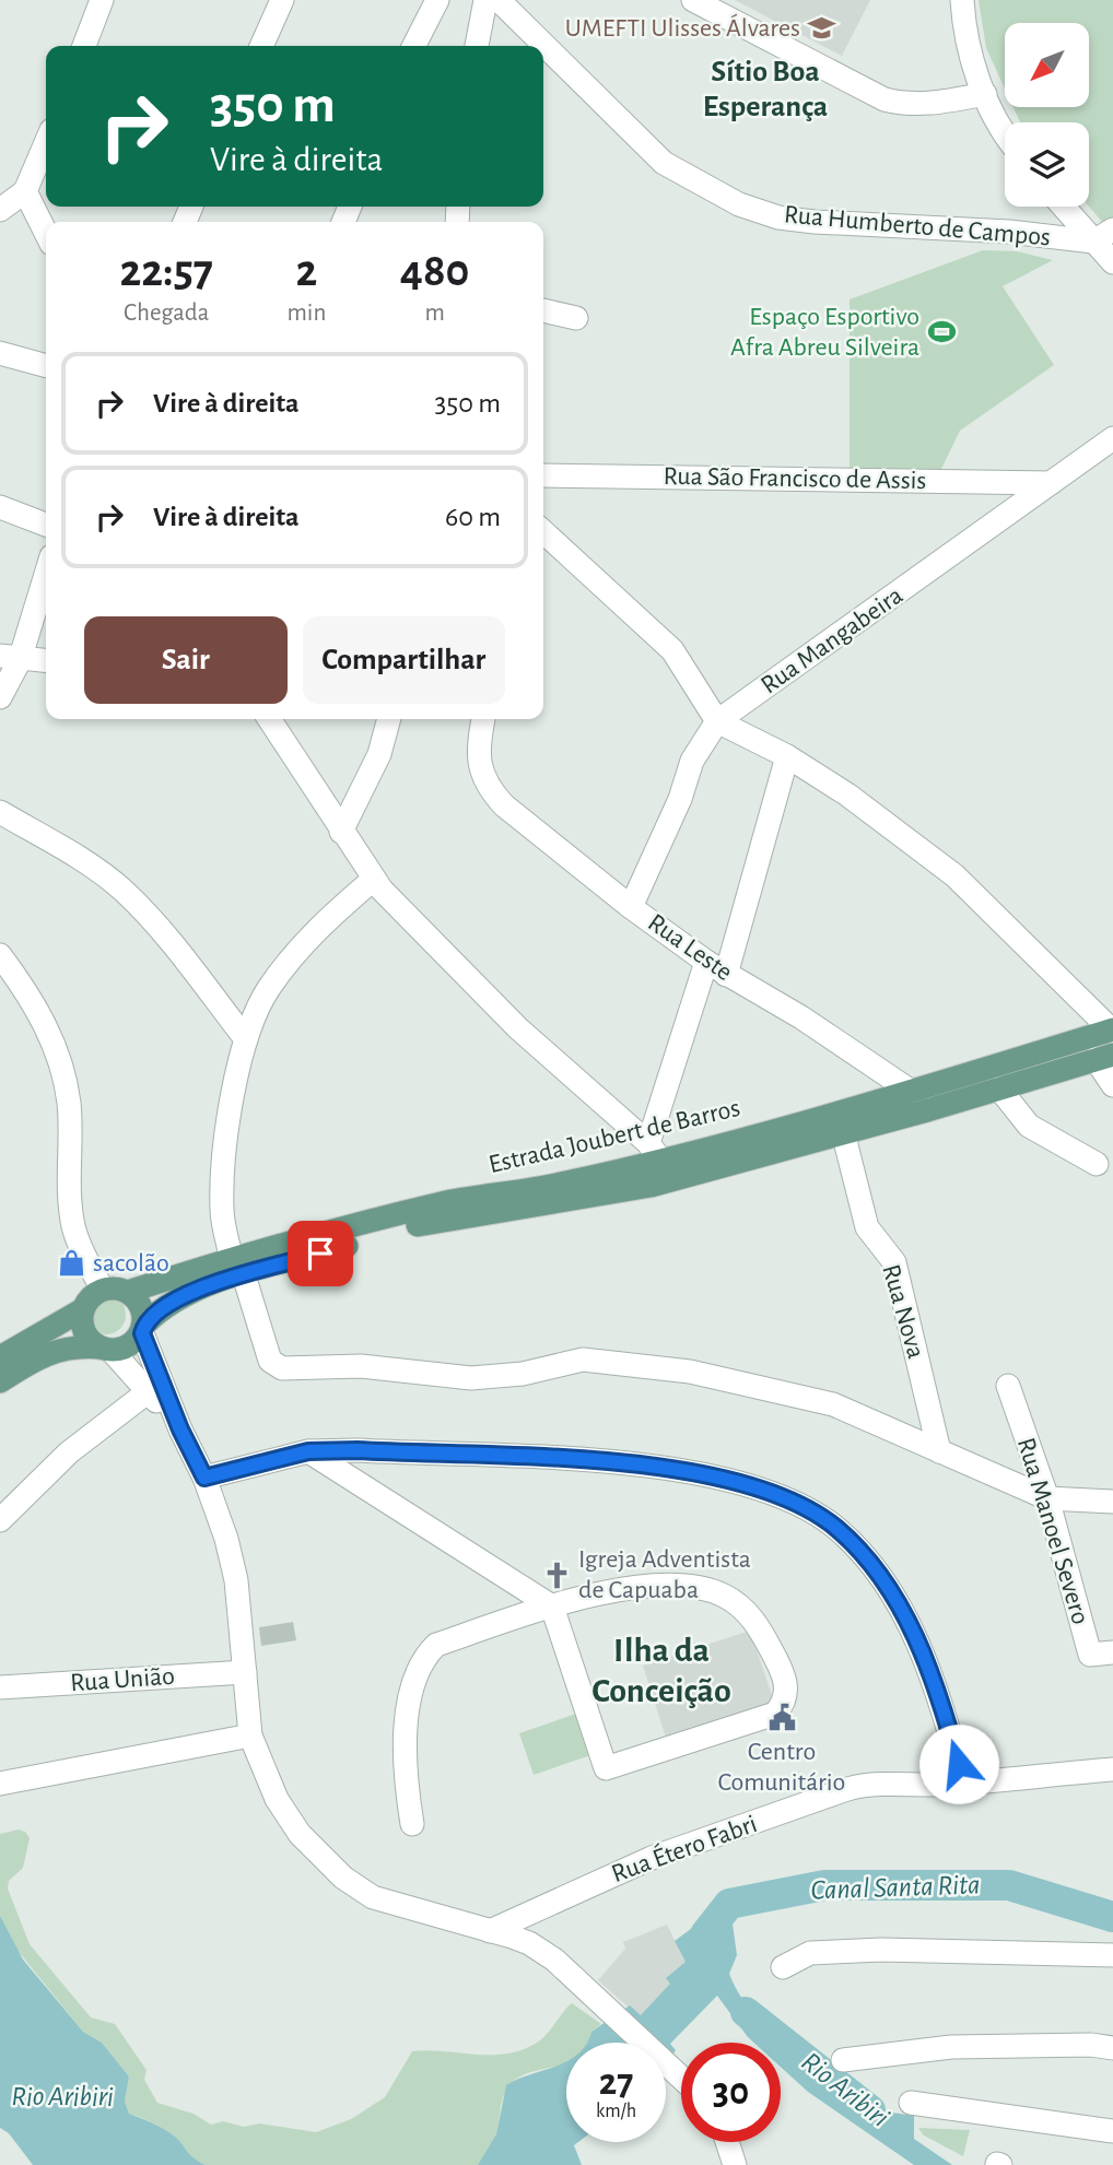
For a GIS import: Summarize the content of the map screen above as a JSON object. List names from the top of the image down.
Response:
{
  "streets": {
    "main road": ["Estrada Joubert de Barros"],
    "street": [
      "Rua Humberto de Campos",
      "Rua São Francisco de Assis",
      "Rua Mangabeira",
      "Rua Leste",
      "Rua Nova",
      "Rua Manoel Severo",
      "Rua União",
      "Rua Étero Fabri"
    ]
  },
  "crossings": [
    ["Rua São Francisco de Assis", "Rua Mangabeira"],
    ["Rua Mangabeira", "Rua Leste"],
    ["Rua Leste", "Estrada Joubert de Barros"],
    ["Estrada Joubert de Barros", "Rua Nova"]
  ],
  "districts": ["Sítio Boa Esperança", "Ilha da Conceição"],
  "water": ["Canal Santa Rita", "Rio Aribiri"],
  "places": {
    "school or university": ["UMEFTI Ulisses Álvares"],
    "sports": ["Espaço Esportivo Afra Abreu Silveira"],
    "shop": ["sacolão"],
    "church": ["Igreja Adventista de Capuaba"],
    "public building": ["Centro Comunitário"]
  },
  "north": "bottom left",
  "page": {
    "turn": ["350 m", "Vire à direita"],
    "eta": [
      "22:57",
      "Chegada",
      "2",
      "min",
      "480",
      "m"
    ],
    "list": [
      {
        "name": "Vire à direita",
        "value": "350 m"
      },
      {
        "name": "Vire à direita",
        "value": "60 m"
      }
    ],
    "buttons": ["Sair", "Compartilhar"],
    "speed": "27 km/h",
    "limit": "30"
  }
}
